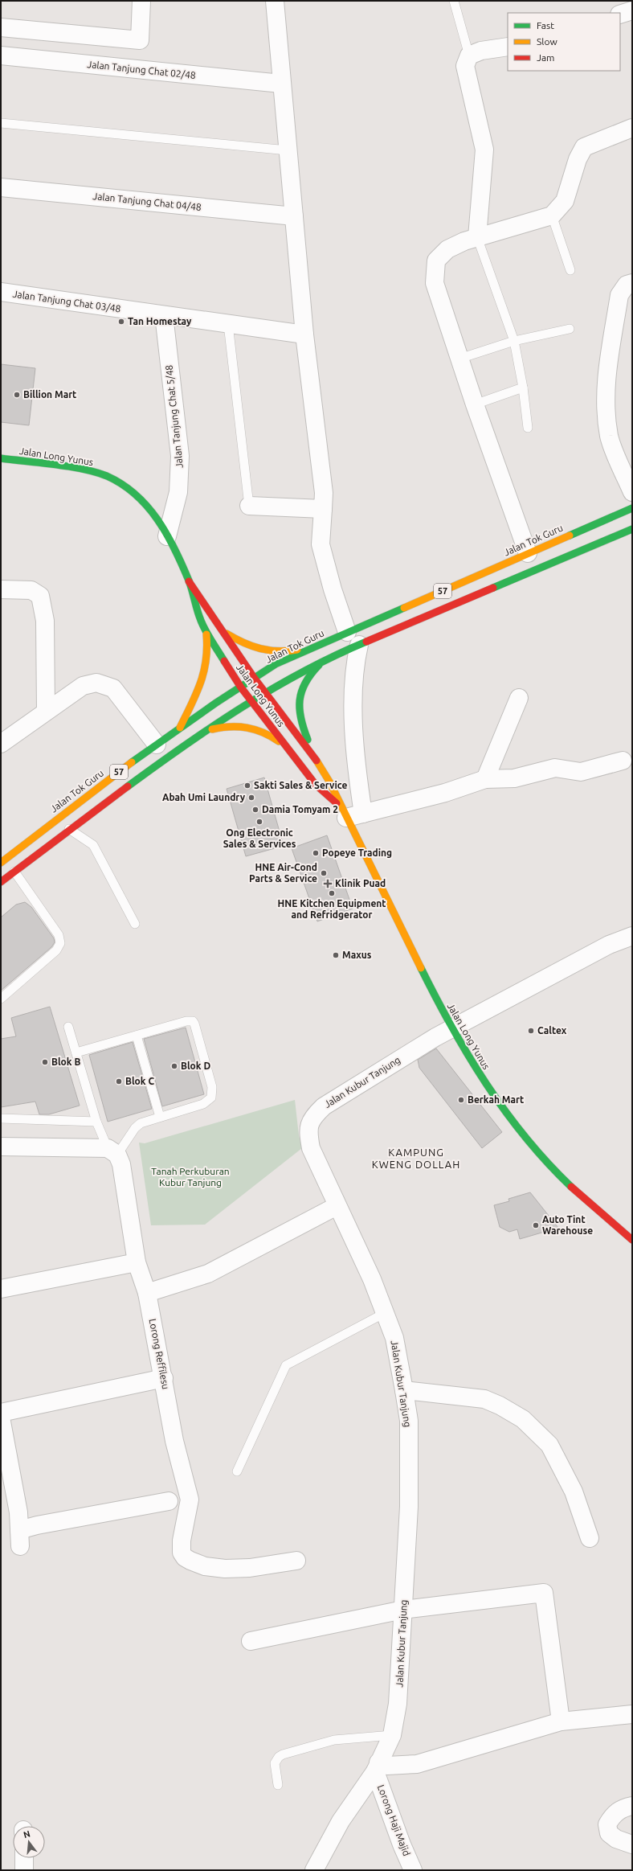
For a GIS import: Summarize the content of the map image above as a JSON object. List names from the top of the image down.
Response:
{
  "streets": {
    "main road": ["Jalan Long Yunus", "Jalan Tok Guru", "57"],
    "street": [
      "Jalan Tanjung Chat 02/48",
      "Jalan Tanjung Chat 04/48",
      "Jalan Tanjung Chat 03/48",
      "Jalan Tanjung Chat 5/48",
      "Jalan Kubur Tanjung",
      "Lorong Reffilesu",
      "Lorong Haji Majid"
    ]
  },
  "crossings": [
    ["Jalan Tanjung Chat 03/48", "Jalan Tanjung Chat 5/48"],
    ["Jalan Tanjung Chat 5/48", "Jalan Long Yunus"],
    ["Jalan Long Yunus", "Jalan Tok Guru"],
    ["Jalan Long Yunus", "57"],
    ["Jalan Long Yunus", "Jalan Kubur Tanjung"],
    ["Jalan Kubur Tanjung", "Lorong Haji Majid"]
  ],
  "districts": ["KAMPUNG KWENG DOLLAH"],
  "parks": ["Tanah Perkuburan Kubur Tanjung"],
  "places": {
    "other": [
      "Tan Homestay",
      "Billion Mart",
      "Sakti Sales & Service",
      "Abah Umi Laundry",
      "Damia Tomyam 2",
      "Ong Electronic Sales & Services",
      "Popeye Trading",
      "HNE Air-Cond Parts & Service",
      "HNE Kitchen Equipment and Refridgerator",
      "Maxus",
      "Caltex",
      "Blok B",
      "Blok D",
      "Blok C",
      "Berkah Mart",
      "Auto Tint Warehouse"
    ],
    "health": ["Klinik Puad"]
  },
  "legend": ["Fast", "Slow", "Jam"],
  "north": "top"
}
